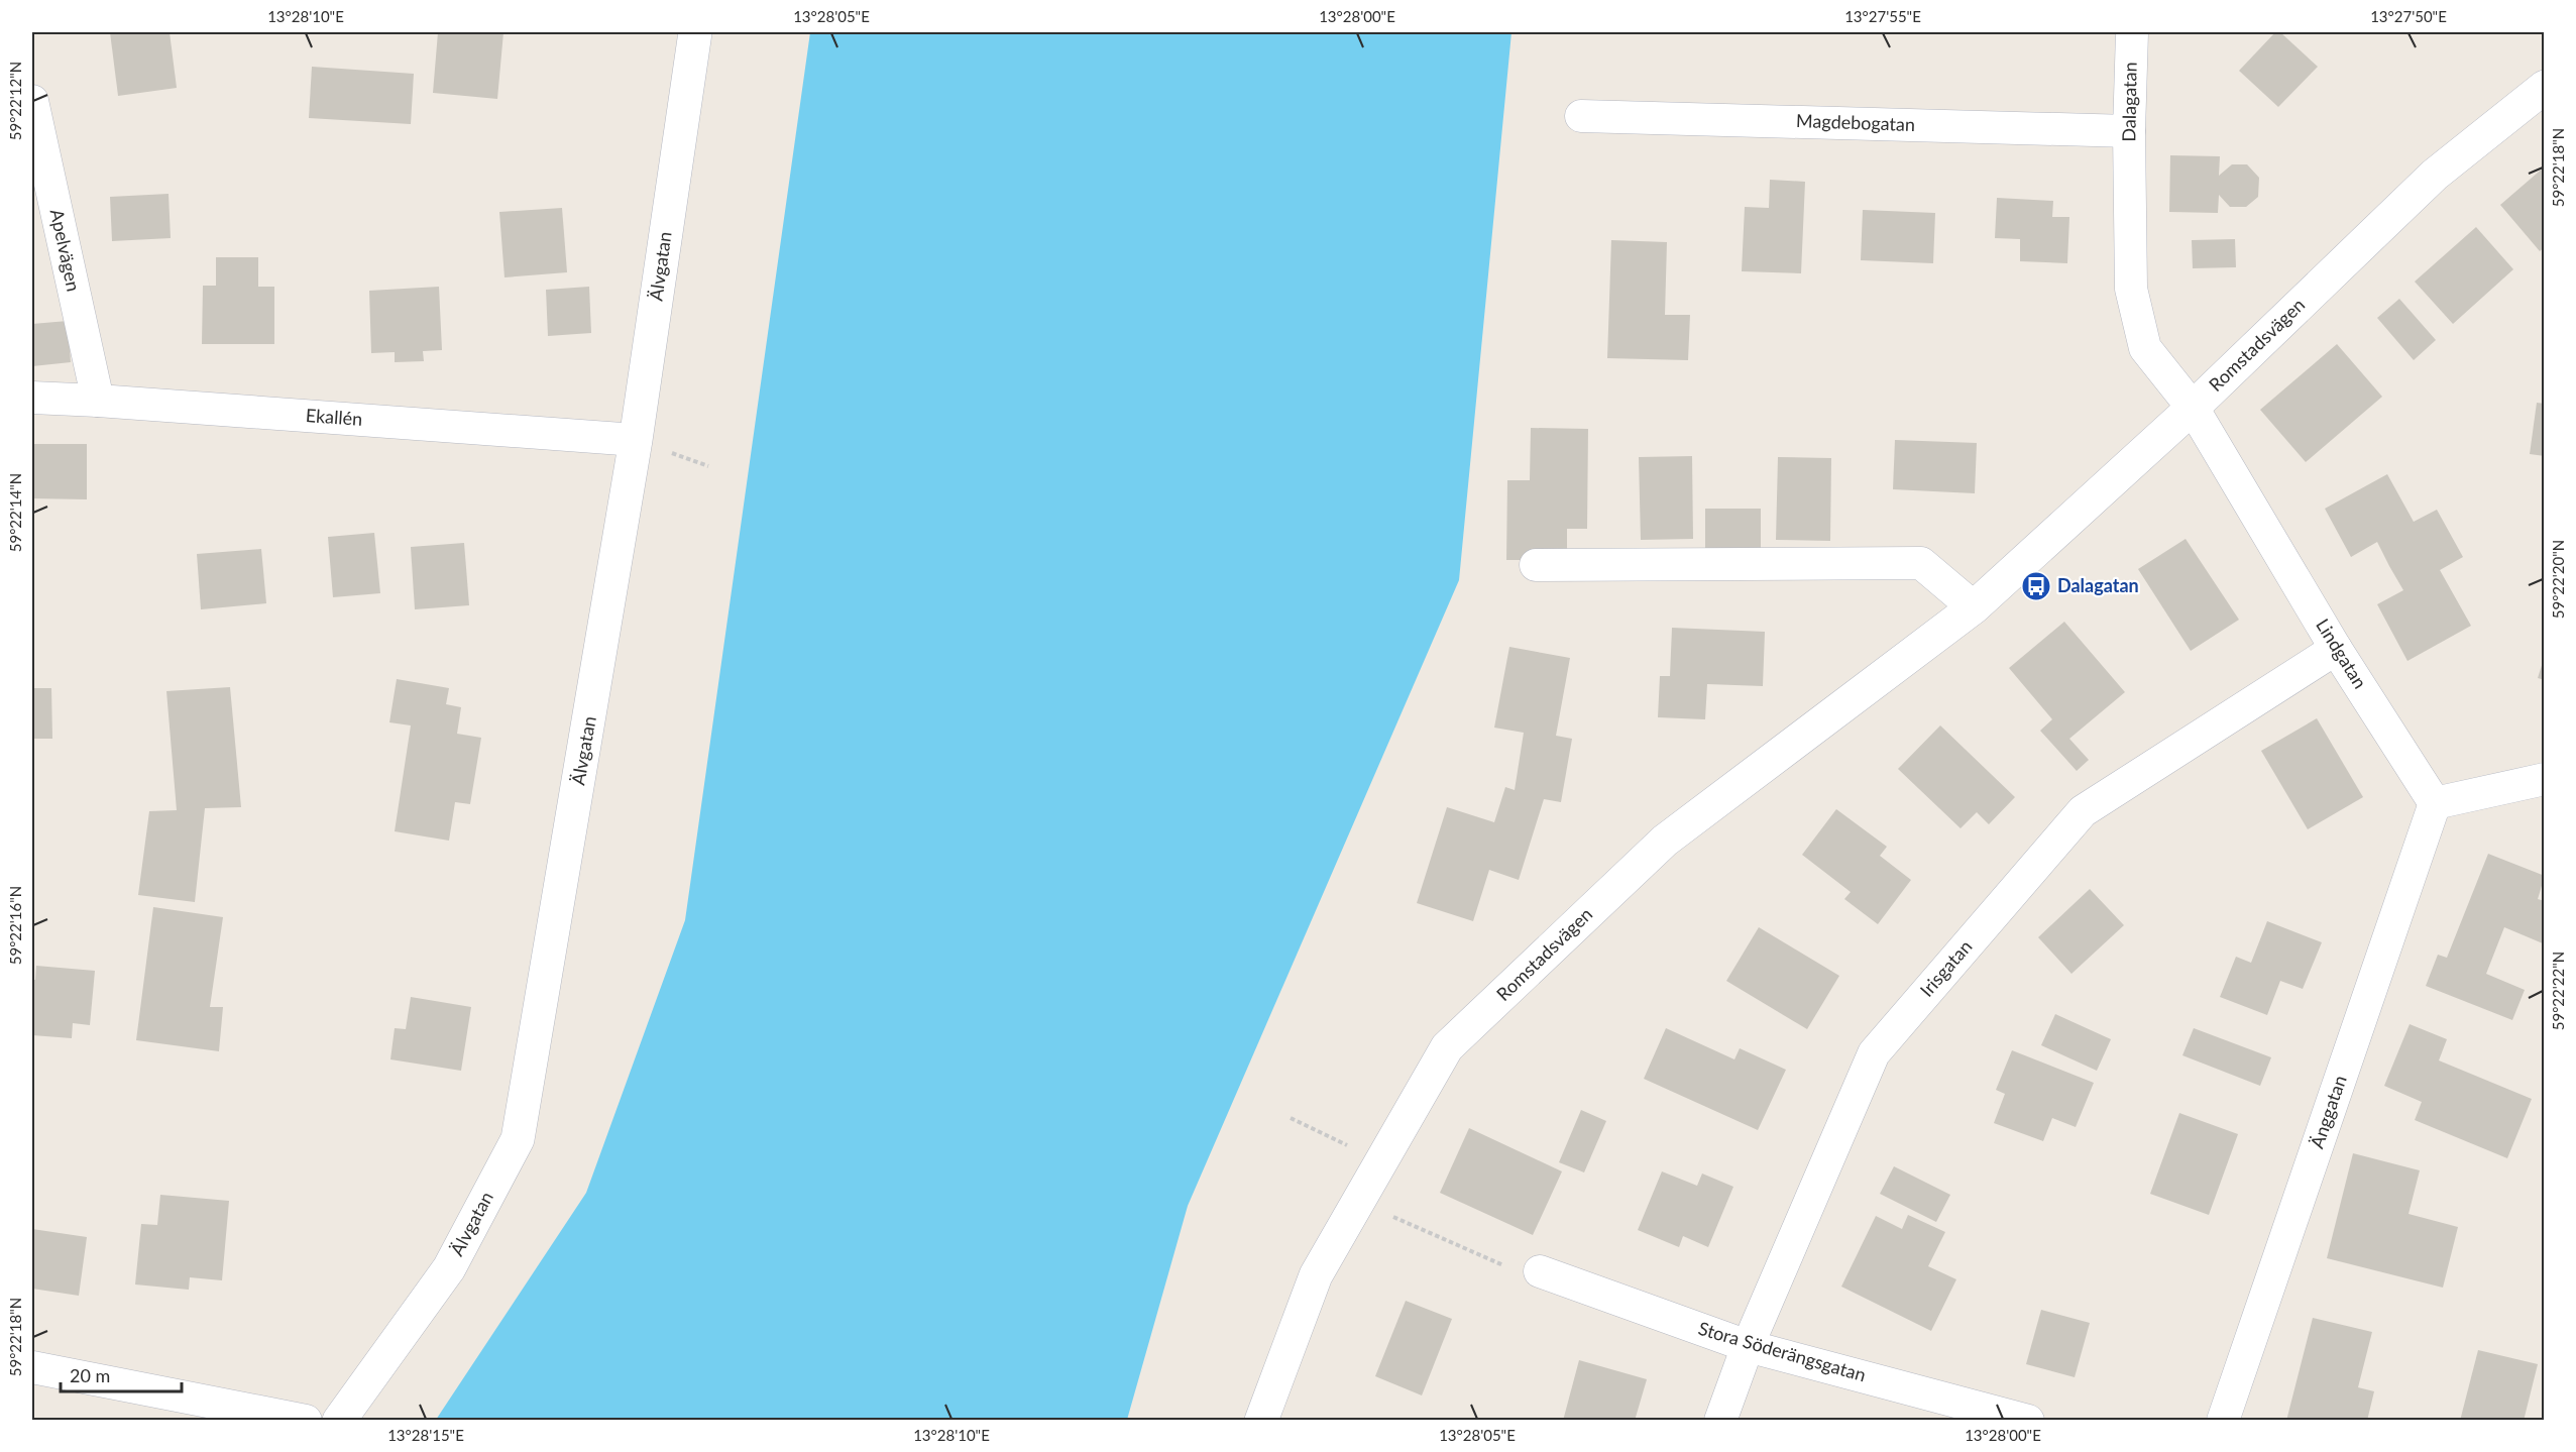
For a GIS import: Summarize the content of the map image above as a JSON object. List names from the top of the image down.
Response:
{
  "streets": {
    "street": [
      "Dalagatan",
      "Magdebogatan",
      "Apelvägen",
      "Älvgatan",
      "Romstadsvägen",
      "Ekallén",
      "Lindgatan",
      "Irisgatan",
      "Änggatan",
      "Stora Söderängsgatan"
    ]
  },
  "crossings": [
    ["Dalagatan", "Magdebogatan"],
    ["Dalagatan", "Romstadsvägen"],
    ["Dalagatan", "Lindgatan"],
    ["Apelvägen", "Ekallén"],
    ["Älvgatan", "Ekallén"],
    ["Romstadsvägen", "Lindgatan"],
    ["Lindgatan", "Irisgatan"],
    ["Lindgatan", "Änggatan"],
    ["Irisgatan", "Stora Söderängsgatan"]
  ],
  "places": {
    "bus stop": ["Dalagatan"]
  },
  "scale_bar": "20 m",
  "coordinates": [
    "13°28'10\"E",
    "13°28'05\"E",
    "13°28'00\"E",
    "13°27'55\"E",
    "13°27'50\"E",
    "59°22'12\"N",
    "59°22'18\"N",
    "59°22'14\"N",
    "59°22'20\"N",
    "59°22'16\"N",
    "59°22'22\"N",
    "13°28'15\"E"
  ]
}
